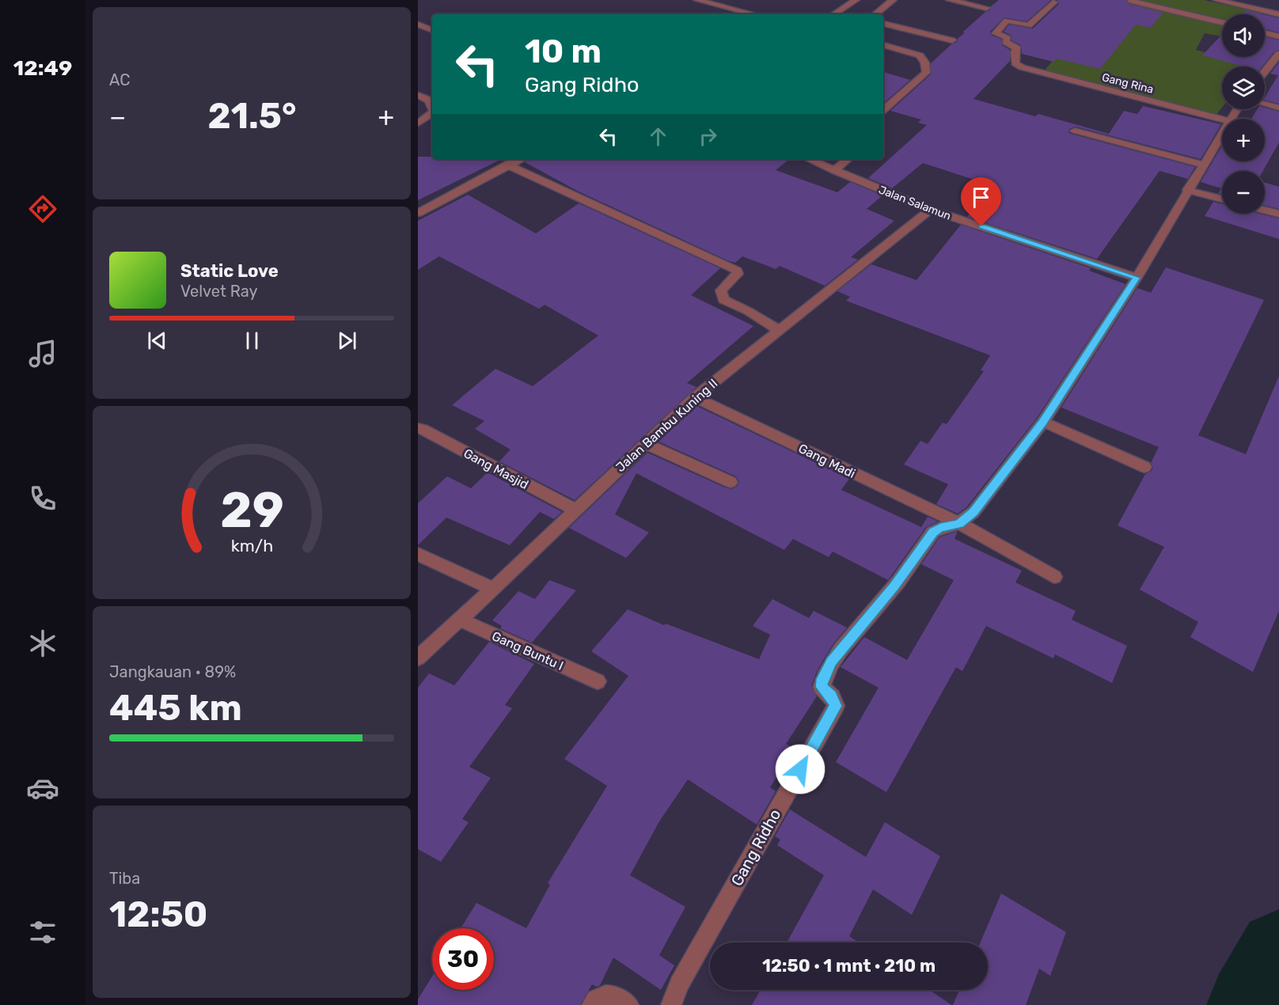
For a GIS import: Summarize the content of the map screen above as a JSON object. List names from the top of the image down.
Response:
{
  "streets": {
    "street": [
      "Gang Rina",
      "Jalan Salamun",
      "Jalan Bambu Kuning II",
      "Gang Madi",
      "Gang Masjid",
      "Gang Buntu I",
      "Gang Ridho"
    ]
  },
  "crossings": [
    ["Jalan Salamun", "Jalan Bambu Kuning II"],
    ["Jalan Bambu Kuning II", "Gang Madi"],
    ["Jalan Bambu Kuning II", "Gang Masjid"],
    ["Jalan Bambu Kuning II", "Gang Buntu I"],
    ["Gang Madi", "Gang Ridho"]
  ],
  "page": {
    "tabs": "12:49",
    "tile": [
      "AC",
      ["Jangkauan · 89%", "445 km"],
      ["Tiba", "12:50"]
    ],
    "map_buttons": ["+", "−"],
    "turn": ["10 m", "Gang Ridho"],
    "heat": ["−", "21.5°", "+"],
    "song": ["Static Love", "Velvet Ray"],
    "limit": "30",
    "trip": "12:50 · 1 mnt · 210 m",
    "gauge": ["29", "km/h"]
  }
}
